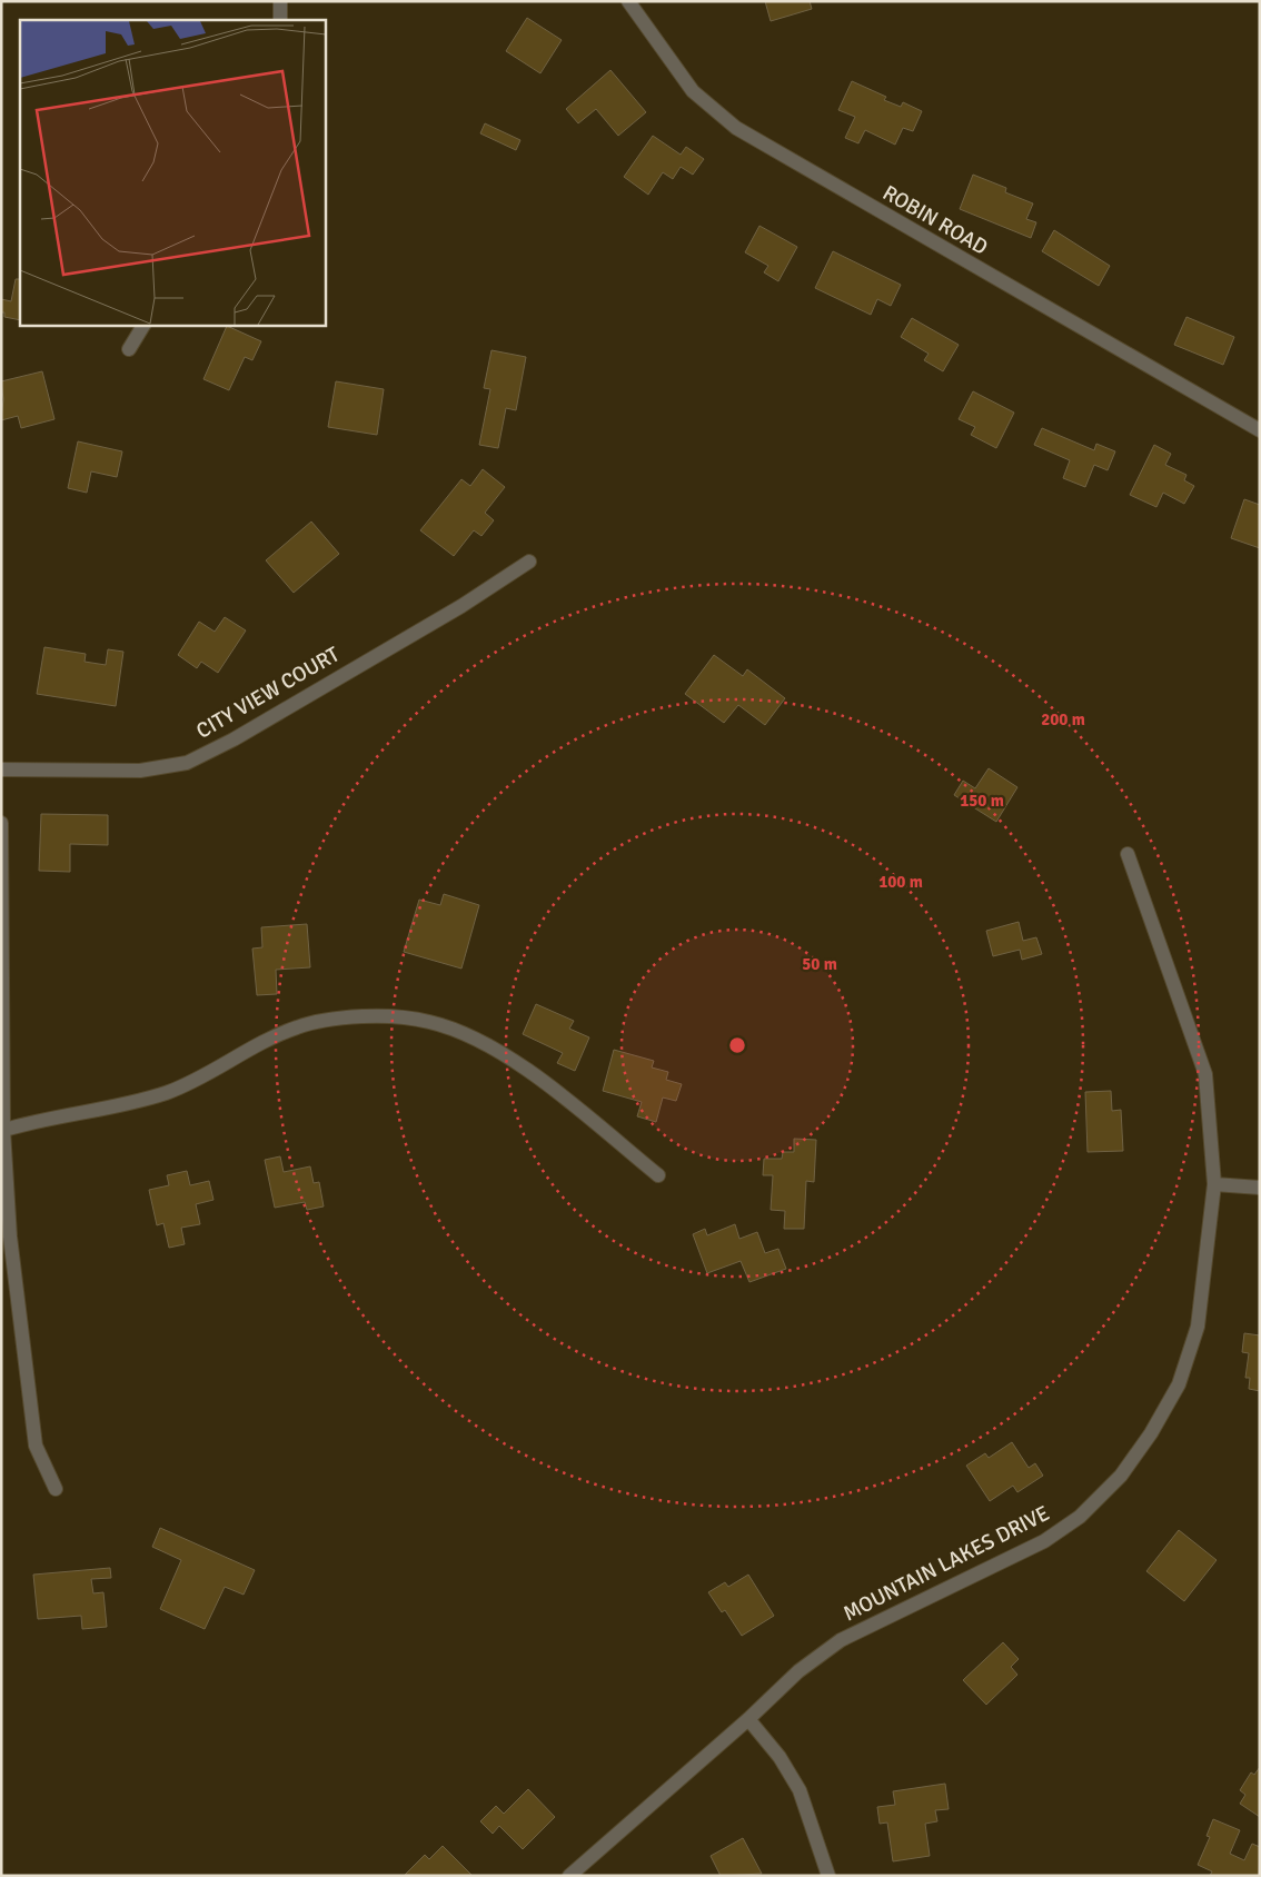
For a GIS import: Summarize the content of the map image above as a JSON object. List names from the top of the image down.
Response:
{
  "streets": {
    "street": ["ROBIN ROAD", "CITY VIEW COURT", "MOUNTAIN LAKES DRIVE"]
  },
  "rings": [
    "200 m",
    "150 m",
    "100 m",
    "50 m"
  ]
}
